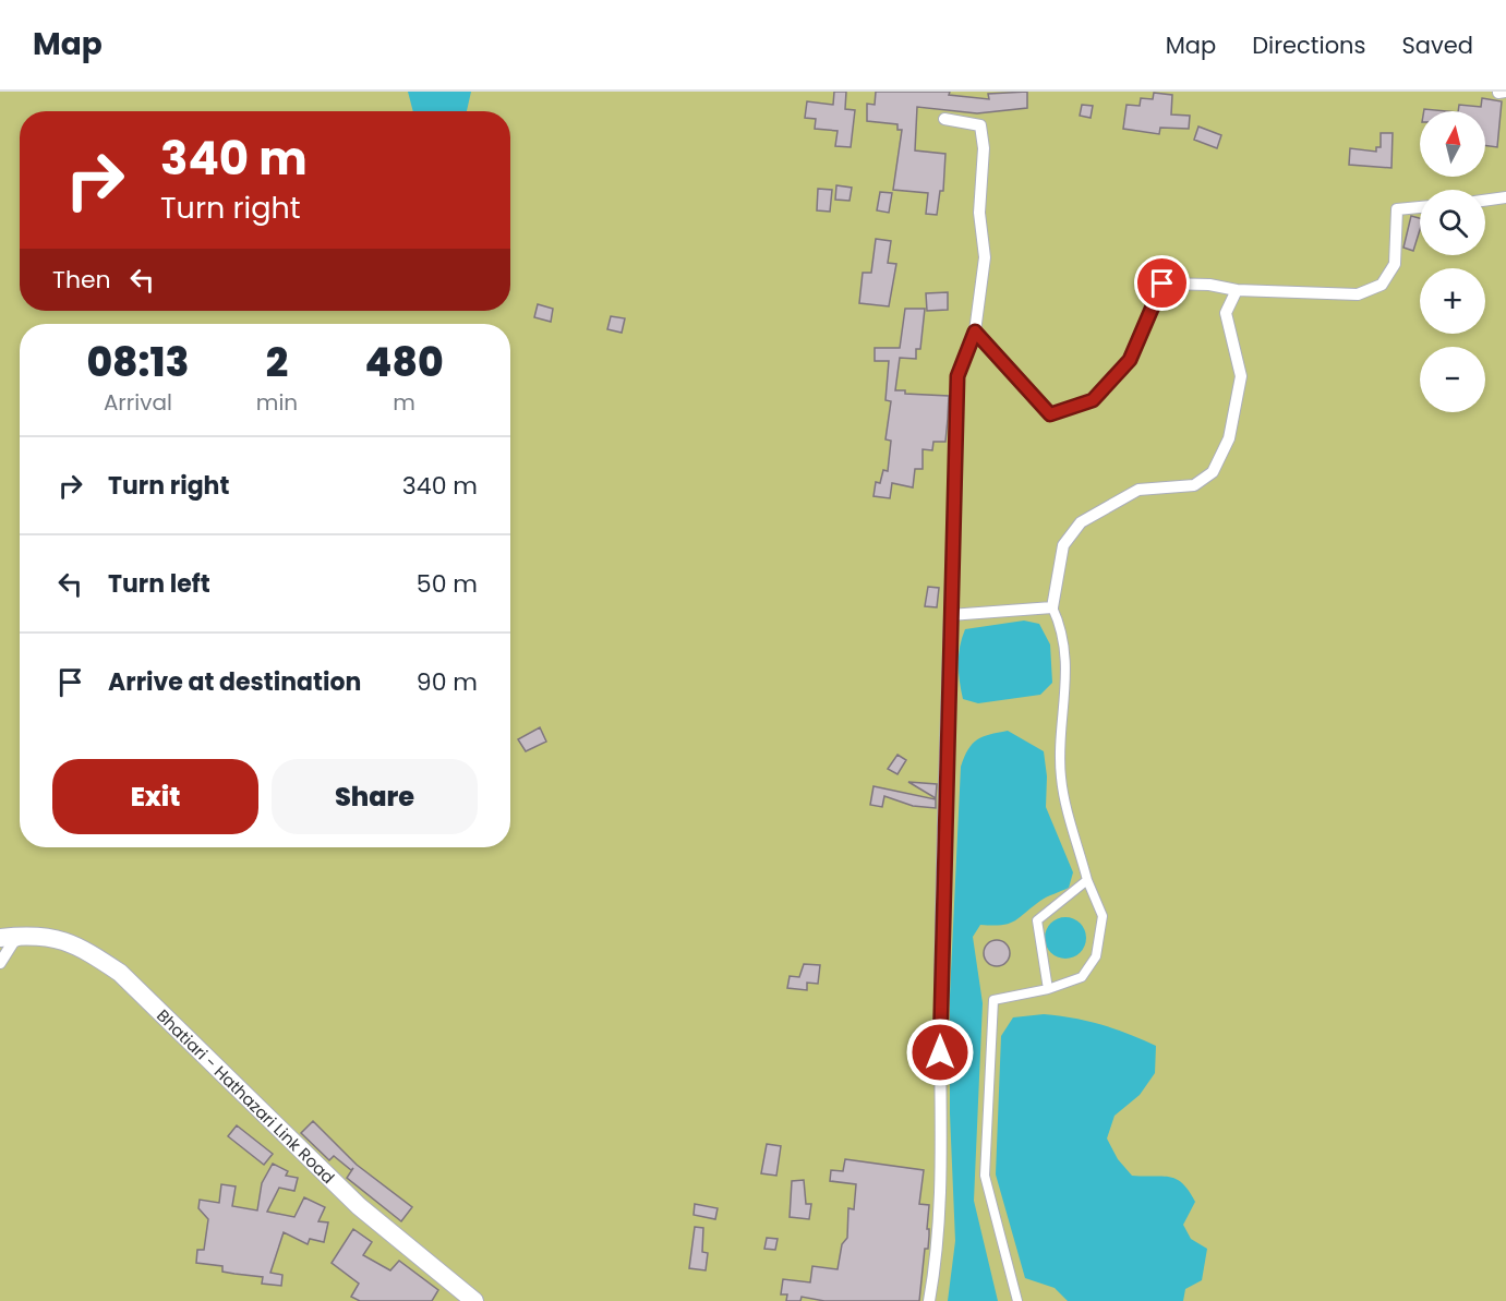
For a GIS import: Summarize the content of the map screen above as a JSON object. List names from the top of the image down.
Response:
{
  "streets": {
    "main road": ["Bhatiari - Hathazari Link Road"]
  },
  "north": "top",
  "page": {
    "header": "Map",
    "nav": ["Map", "Directions", "Saved"],
    "map_buttons": ["+", "−"],
    "turn": ["340 m", "Turn right"],
    "then": "Then",
    "eta": [
      "08:13",
      "Arrival",
      "2",
      "min",
      "480",
      "m"
    ],
    "list": [
      {
        "name": "Turn right",
        "value": "340 m"
      },
      {
        "name": "Turn left",
        "value": "50 m"
      },
      {
        "name": "Arrive at destination",
        "value": "90 m"
      }
    ],
    "buttons": ["Exit", "Share"]
  }
}
